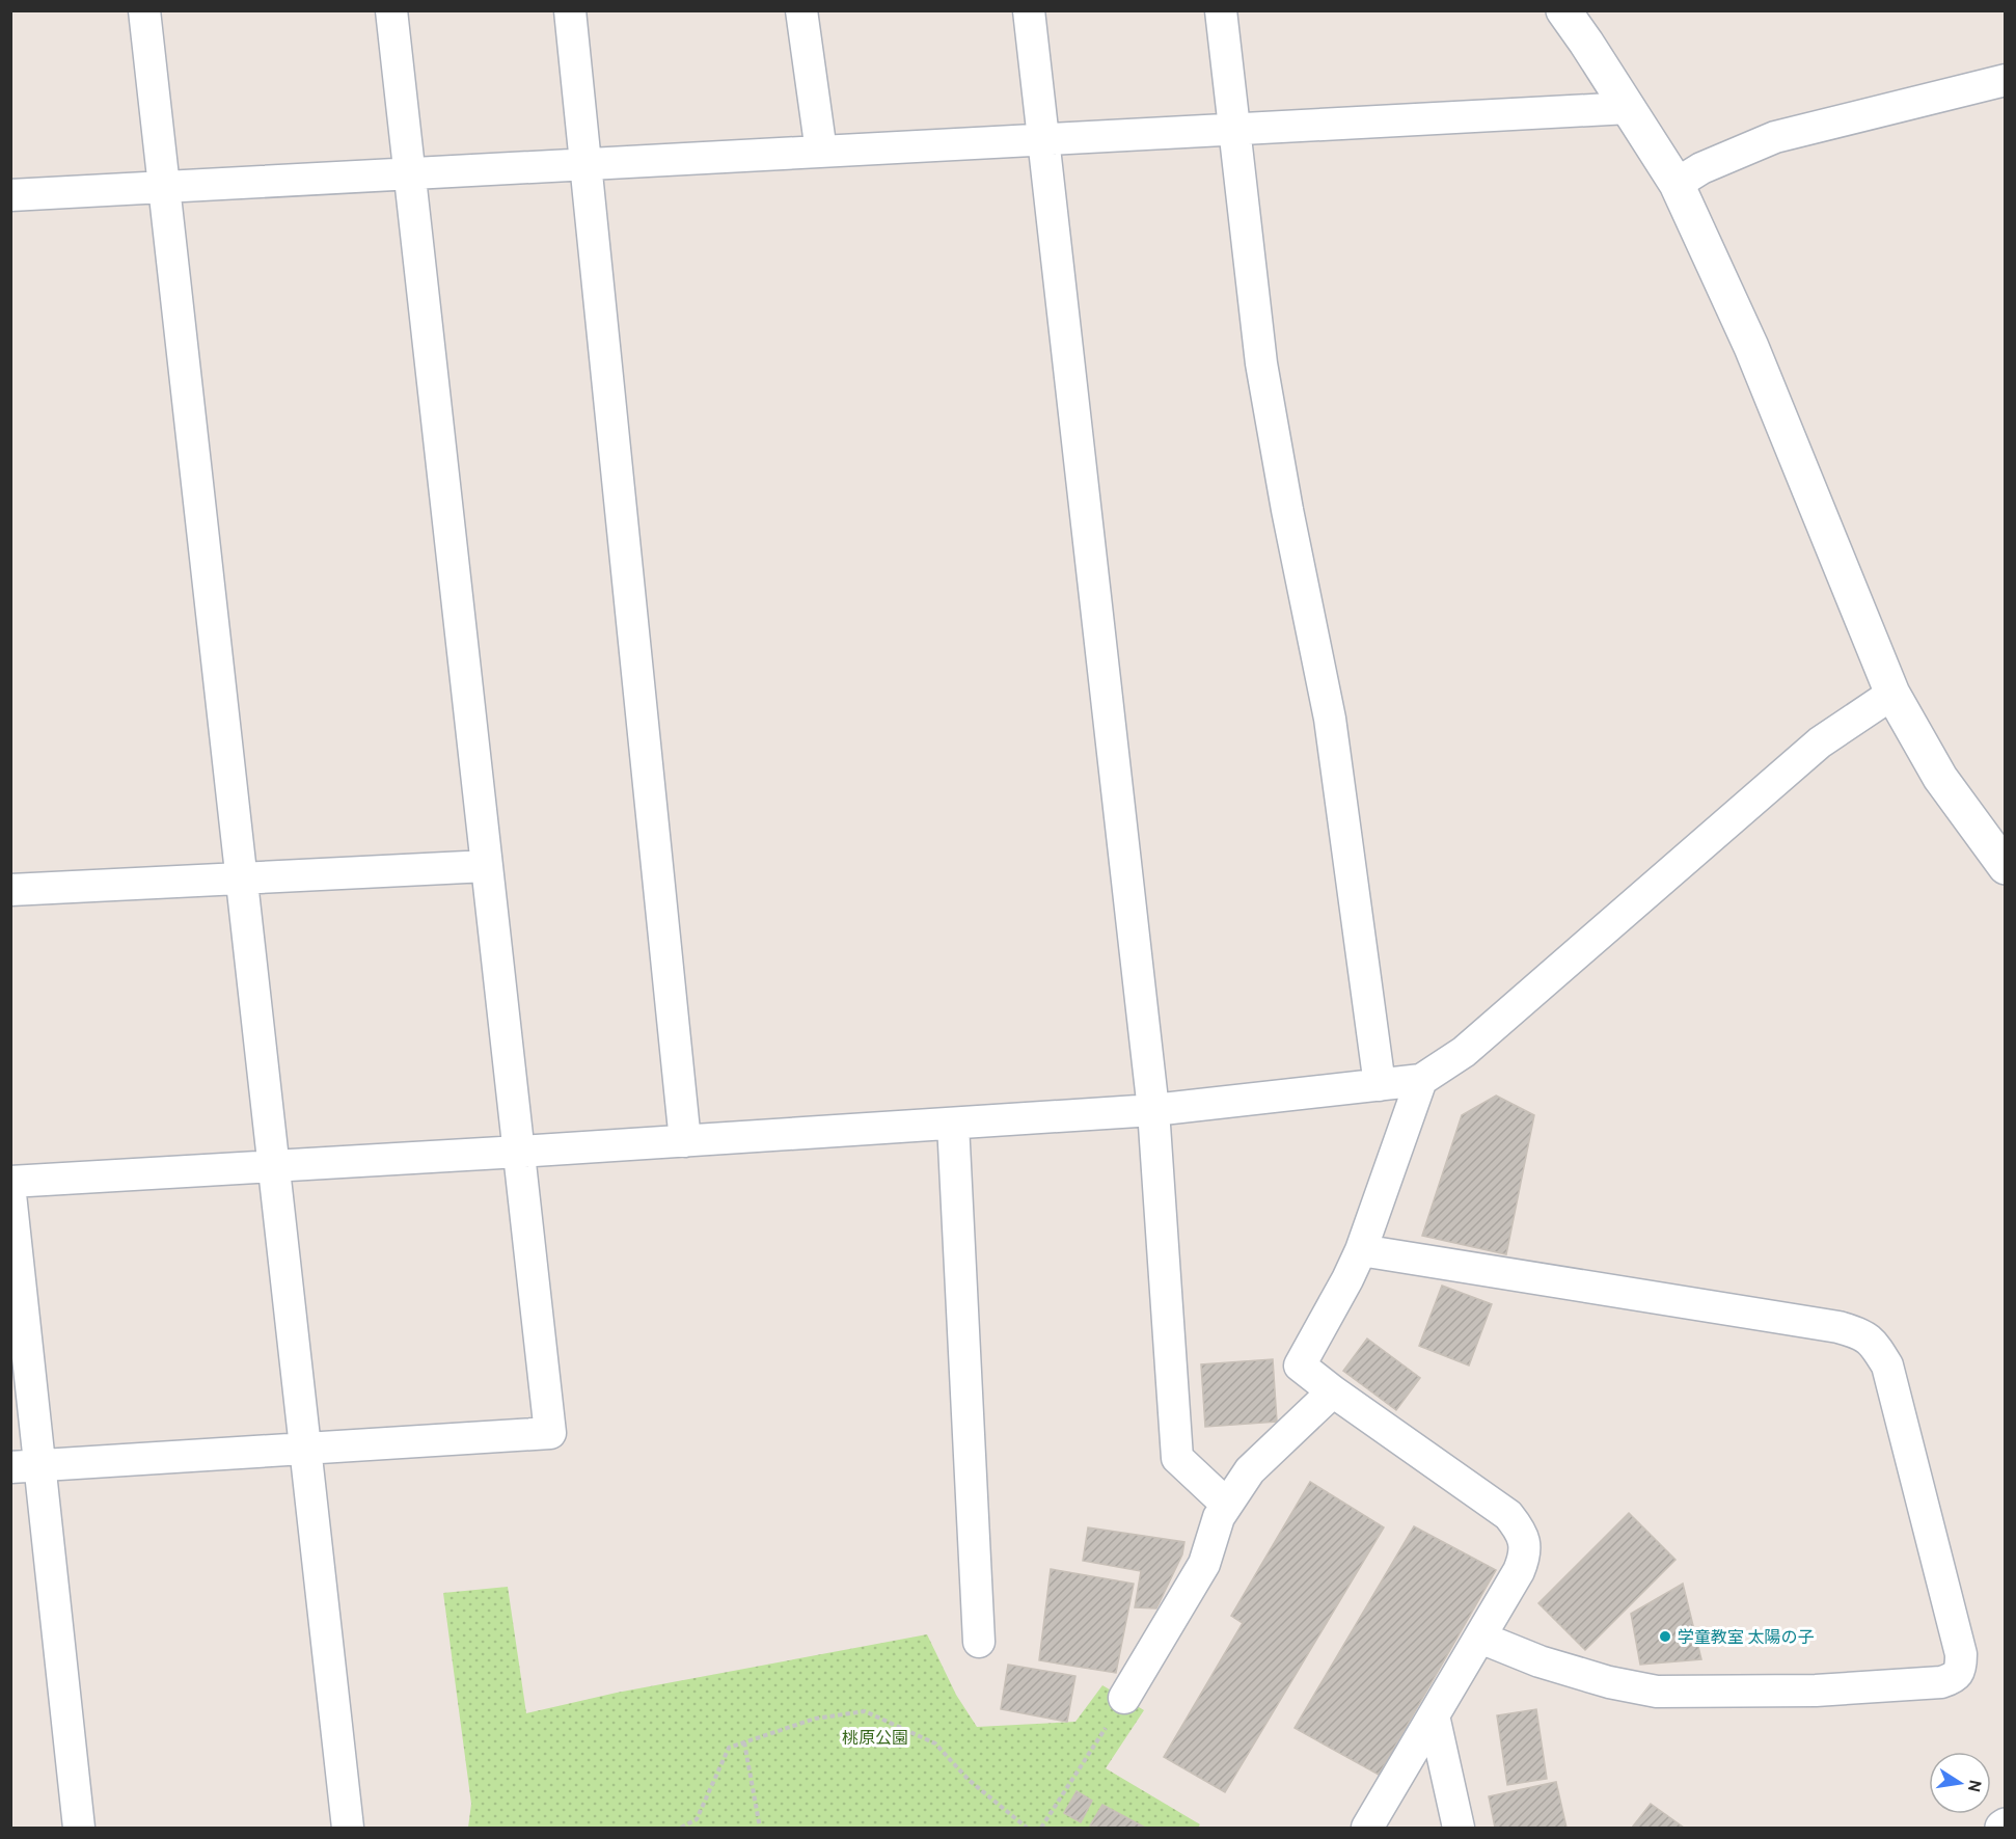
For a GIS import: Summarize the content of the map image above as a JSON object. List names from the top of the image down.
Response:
{
  "parks": ["桃原公園"],
  "places": ["学童教室 太陽の子"],
  "north": "right"
}
